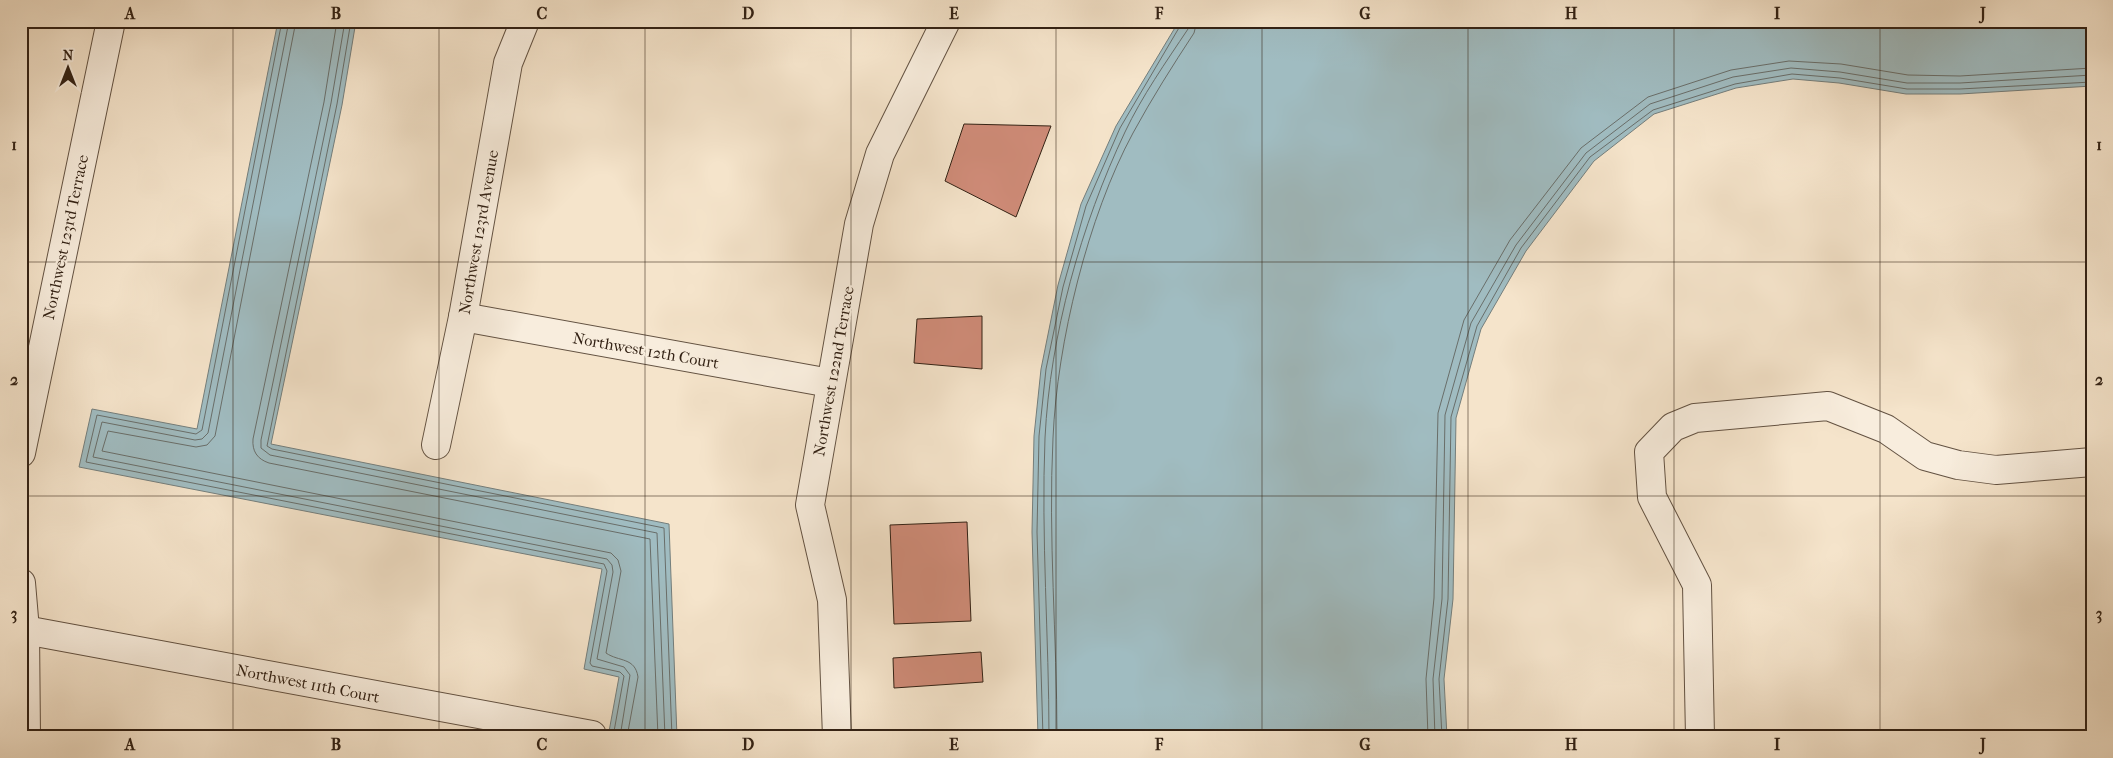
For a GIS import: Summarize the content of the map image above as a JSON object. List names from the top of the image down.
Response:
{
  "streets": {
    "street": [
      "Northwest 123rd Avenue",
      "Northwest 123rd Terrace",
      "Northwest 12th Court",
      "Northwest 122nd Terrace",
      "Northwest 11th Court"
    ]
  },
  "crossings": [
    ["Northwest 123rd Avenue", "Northwest 12th Court"],
    ["Northwest 12th Court", "Northwest 122nd Terrace"]
  ],
  "north": "top",
  "grid": {
    "columns": [
      "A",
      "B",
      "C",
      "D",
      "E",
      "F",
      "G",
      "H",
      "I",
      "J"
    ],
    "rows": ["1", "2", "3"]
  }
}
